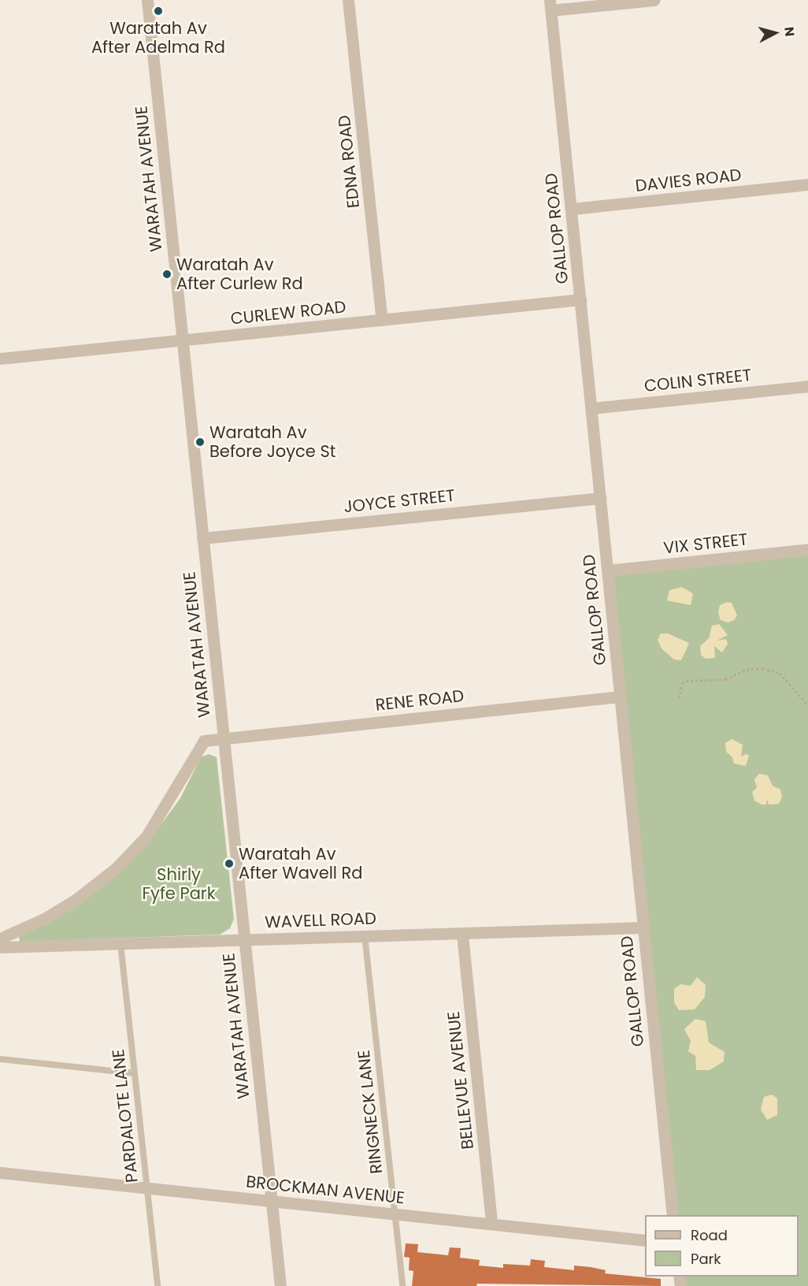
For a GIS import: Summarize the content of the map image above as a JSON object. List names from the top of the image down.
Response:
{
  "streets": {
    "street": [
      "EDNA ROAD",
      "WARATAH AVENUE",
      "DAVIES ROAD",
      "GALLOP ROAD",
      "CURLEW ROAD",
      "COLIN STREET",
      "JOYCE STREET",
      "VIX STREET",
      "RENE ROAD",
      "WAVELL ROAD",
      "BELLEVUE AVENUE",
      "BROCKMAN AVENUE"
    ],
    "lane": ["RINGNECK LANE", "PARDALOTE LANE"]
  },
  "crossings": [
    ["EDNA ROAD", "CURLEW ROAD"],
    ["WARATAH AVENUE", "CURLEW ROAD"],
    ["WARATAH AVENUE", "JOYCE STREET"],
    ["WARATAH AVENUE", "RENE ROAD"],
    ["WARATAH AVENUE", "WAVELL ROAD"],
    ["WARATAH AVENUE", "BROCKMAN AVENUE"],
    ["DAVIES ROAD", "GALLOP ROAD"],
    ["GALLOP ROAD", "CURLEW ROAD"],
    ["GALLOP ROAD", "COLIN STREET"],
    ["GALLOP ROAD", "JOYCE STREET"],
    ["GALLOP ROAD", "VIX STREET"],
    ["GALLOP ROAD", "RENE ROAD"],
    ["GALLOP ROAD", "WAVELL ROAD"],
    ["WAVELL ROAD", "BELLEVUE AVENUE"],
    ["WAVELL ROAD", "RINGNECK LANE"],
    ["WAVELL ROAD", "PARDALOTE LANE"],
    ["BELLEVUE AVENUE", "BROCKMAN AVENUE"],
    ["RINGNECK LANE", "BROCKMAN AVENUE"],
    ["PARDALOTE LANE", "BROCKMAN AVENUE"]
  ],
  "parks": ["Shirly Fyfe Park"],
  "places": [
    "Waratah Av After Adelma Rd",
    "Waratah Av After Curlew Rd",
    "Waratah Av Before Joyce St",
    "Waratah Av After Wavell Rd"
  ],
  "legend": ["Road", "Park"],
  "north": "right"
}
